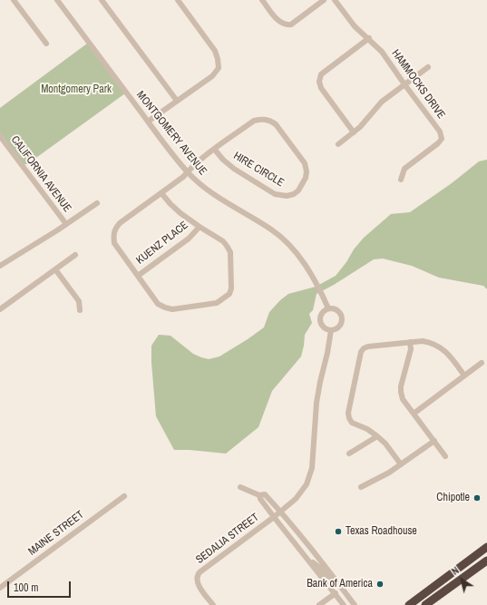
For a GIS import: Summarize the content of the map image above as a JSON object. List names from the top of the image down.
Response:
{
  "streets": {
    "street": [
      "HAMMOCKS DRIVE",
      "MONTGOMERY AVENUE",
      "HIRE CIRCLE",
      "CALIFORNIA AVENUE",
      "KUENZ PLACE",
      "MAINE STREET",
      "SEDALIA STREET"
    ]
  },
  "crossings": [
    ["MONTGOMERY AVENUE", "HIRE CIRCLE"],
    ["HIRE CIRCLE", "KUENZ PLACE"]
  ],
  "parks": ["Montgomery Park"],
  "places": ["Chipotle", "Texas Roadhouse", "Bank of America"],
  "scale_bar": "100 m",
  "north": "top left"
}
